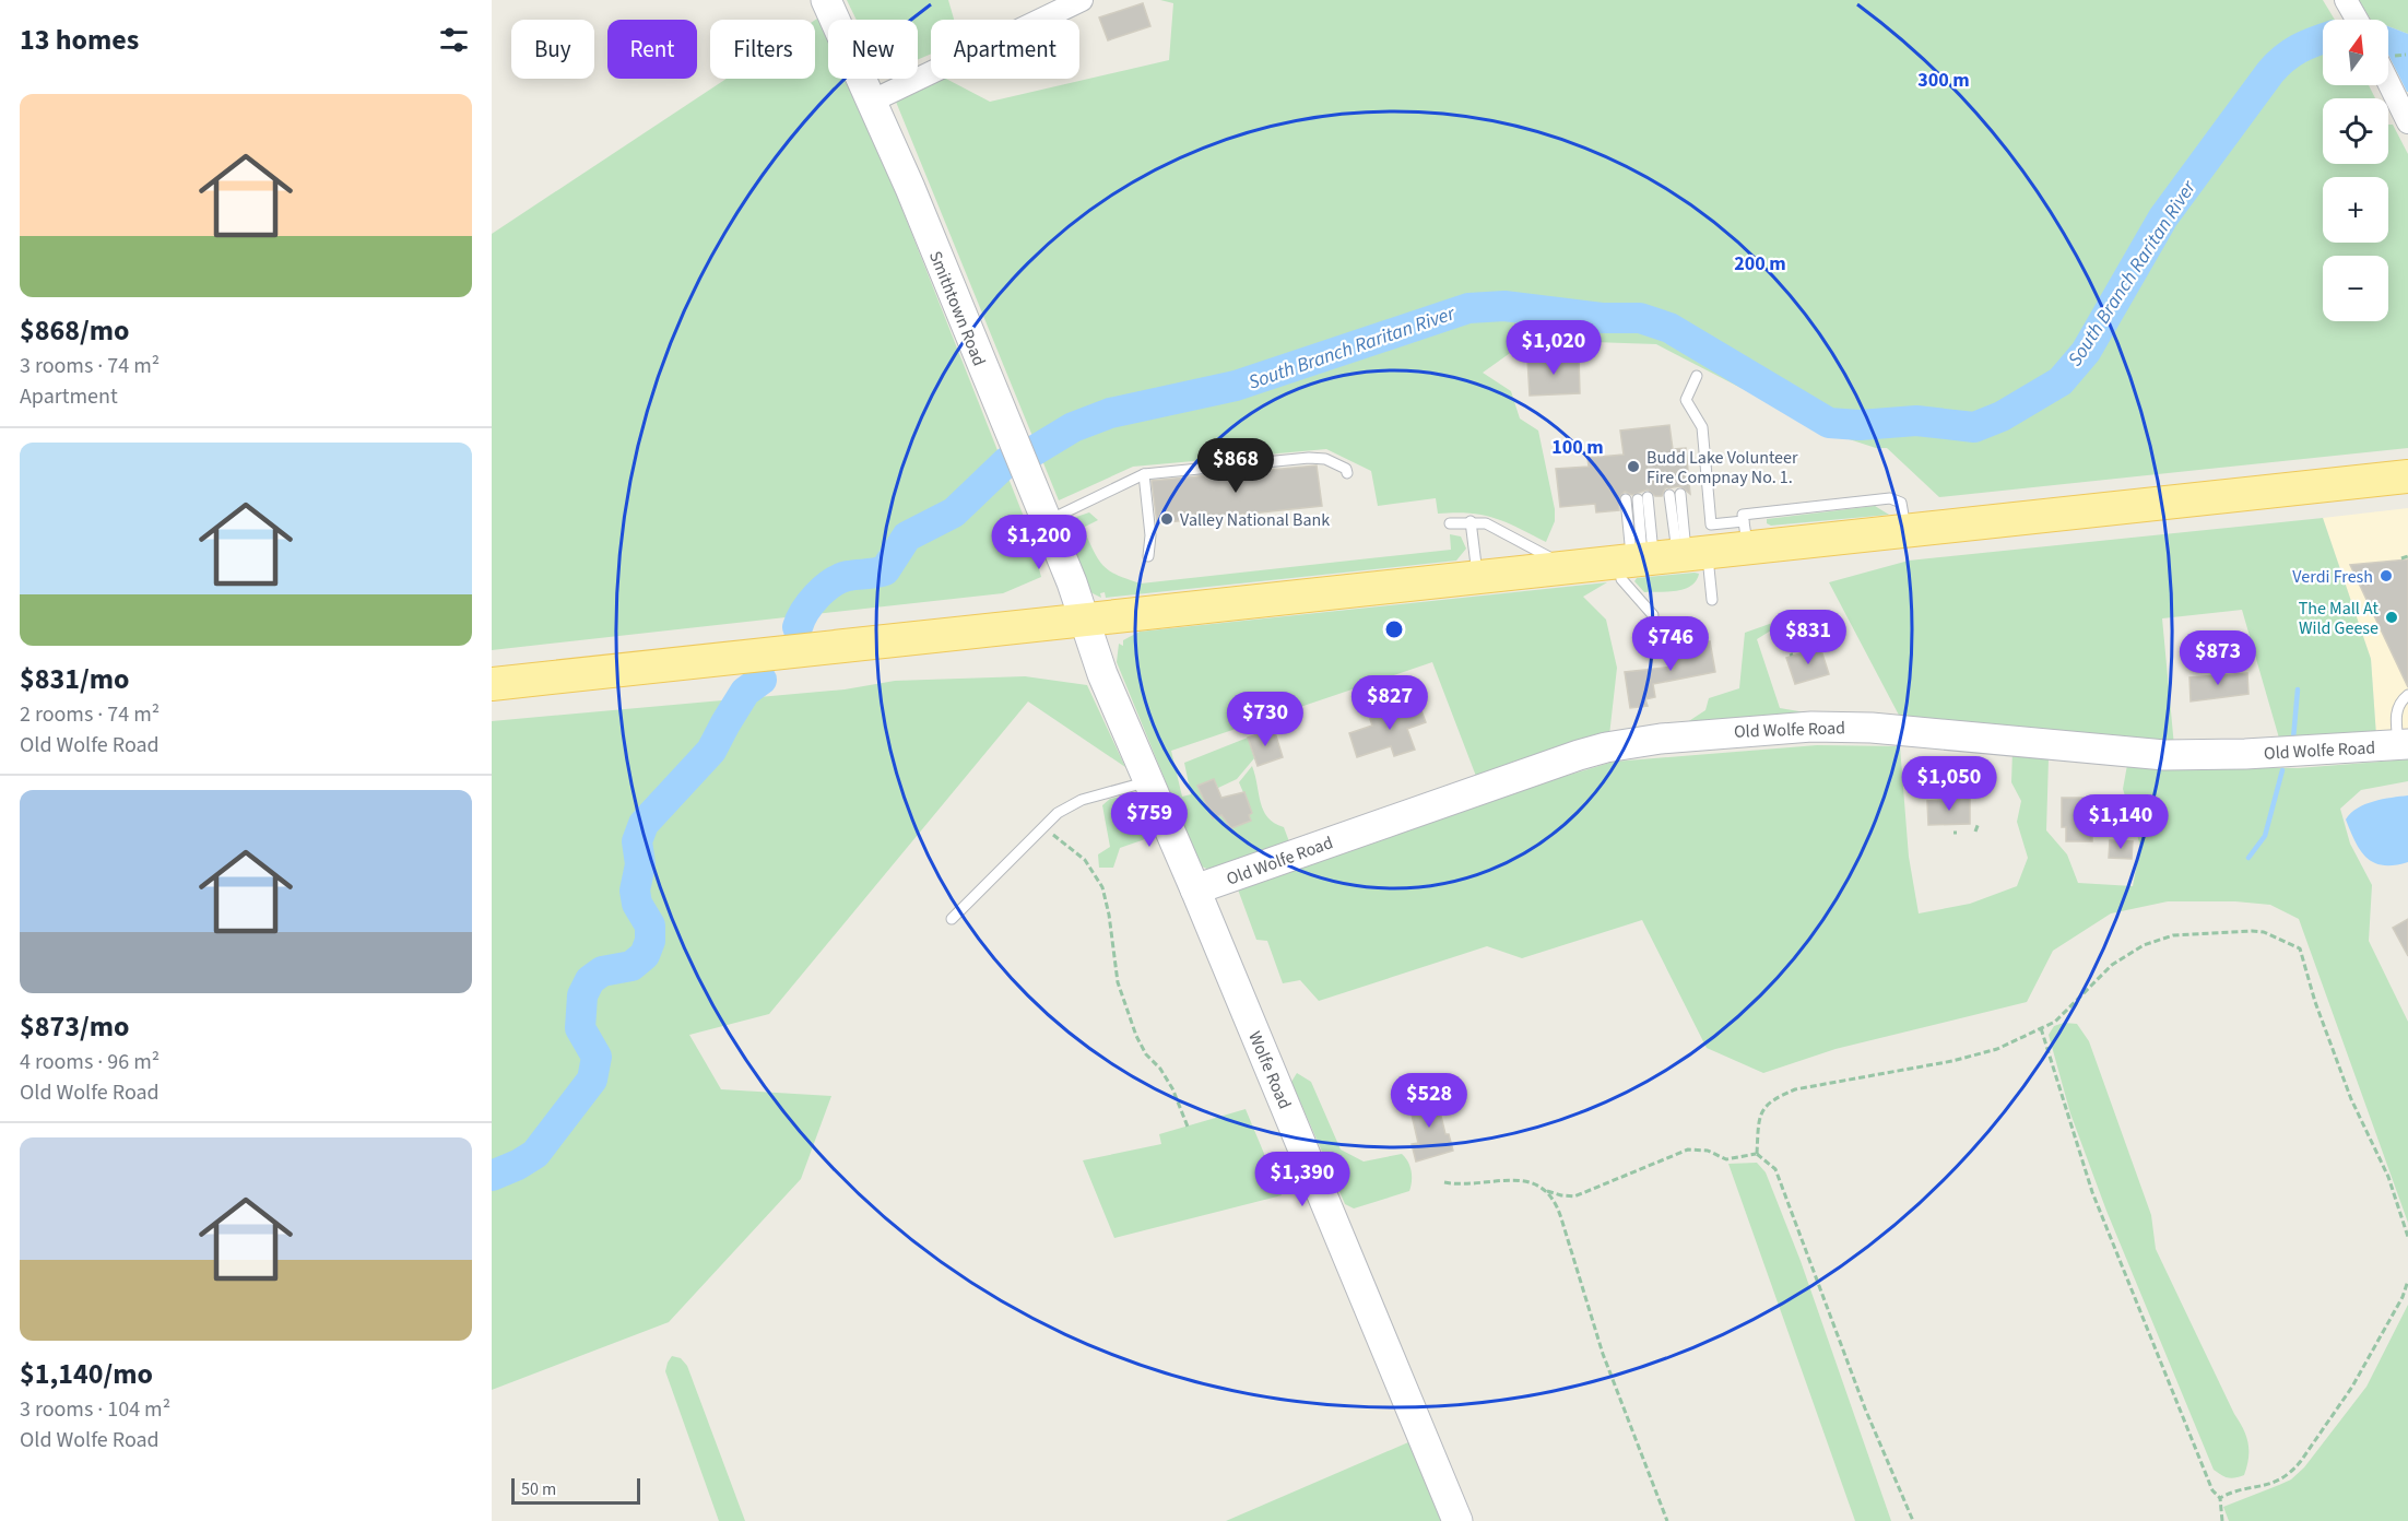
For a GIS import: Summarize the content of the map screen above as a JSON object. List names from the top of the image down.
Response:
{
  "streets": {
    "street": ["Smithtown Road", "Old Wolfe Road", "Wolfe Road"]
  },
  "crossings": [
    ["Smithtown Road", "Wolfe Road"],
    ["Old Wolfe Road", "Wolfe Road"]
  ],
  "water": ["South Branch Raritan River"],
  "places": [
    "Budd Lake Volunteer Fire Compnay No. 1.",
    "Valley National Bank",
    "Verdi Fresh",
    "The Mall At Wild Geese"
  ],
  "scale_bar": "50 m",
  "north": "top",
  "page": {
    "heading": "13 homes",
    "map_buttons": ["+", "−"],
    "chip": [
      "Buy",
      "Rent",
      "Filters",
      "New",
      "Apartment"
    ],
    "list": [
      {
        "name": "$868/mo",
        "note": "3 rooms · 74 m² · Apartment"
      },
      {
        "name": "$831/mo",
        "note": "2 rooms · 74 m² · Old Wolfe Road"
      },
      {
        "name": "$873/mo",
        "note": "4 rooms · 96 m² · Old Wolfe Road"
      },
      {
        "name": "$1,140/mo",
        "note": "3 rooms · 104 m² · Old Wolfe Road"
      }
    ],
    "price": [
      "$1,020",
      "$868",
      "$1,200",
      "$831",
      "$746",
      "$873",
      "$827",
      "$730",
      "$1,050",
      "$759",
      "$1,140",
      "$528",
      "$1,390"
    ],
    "scale": "50 m"
  },
  "rings": ["300 m", "200 m", "100 m"]
}
